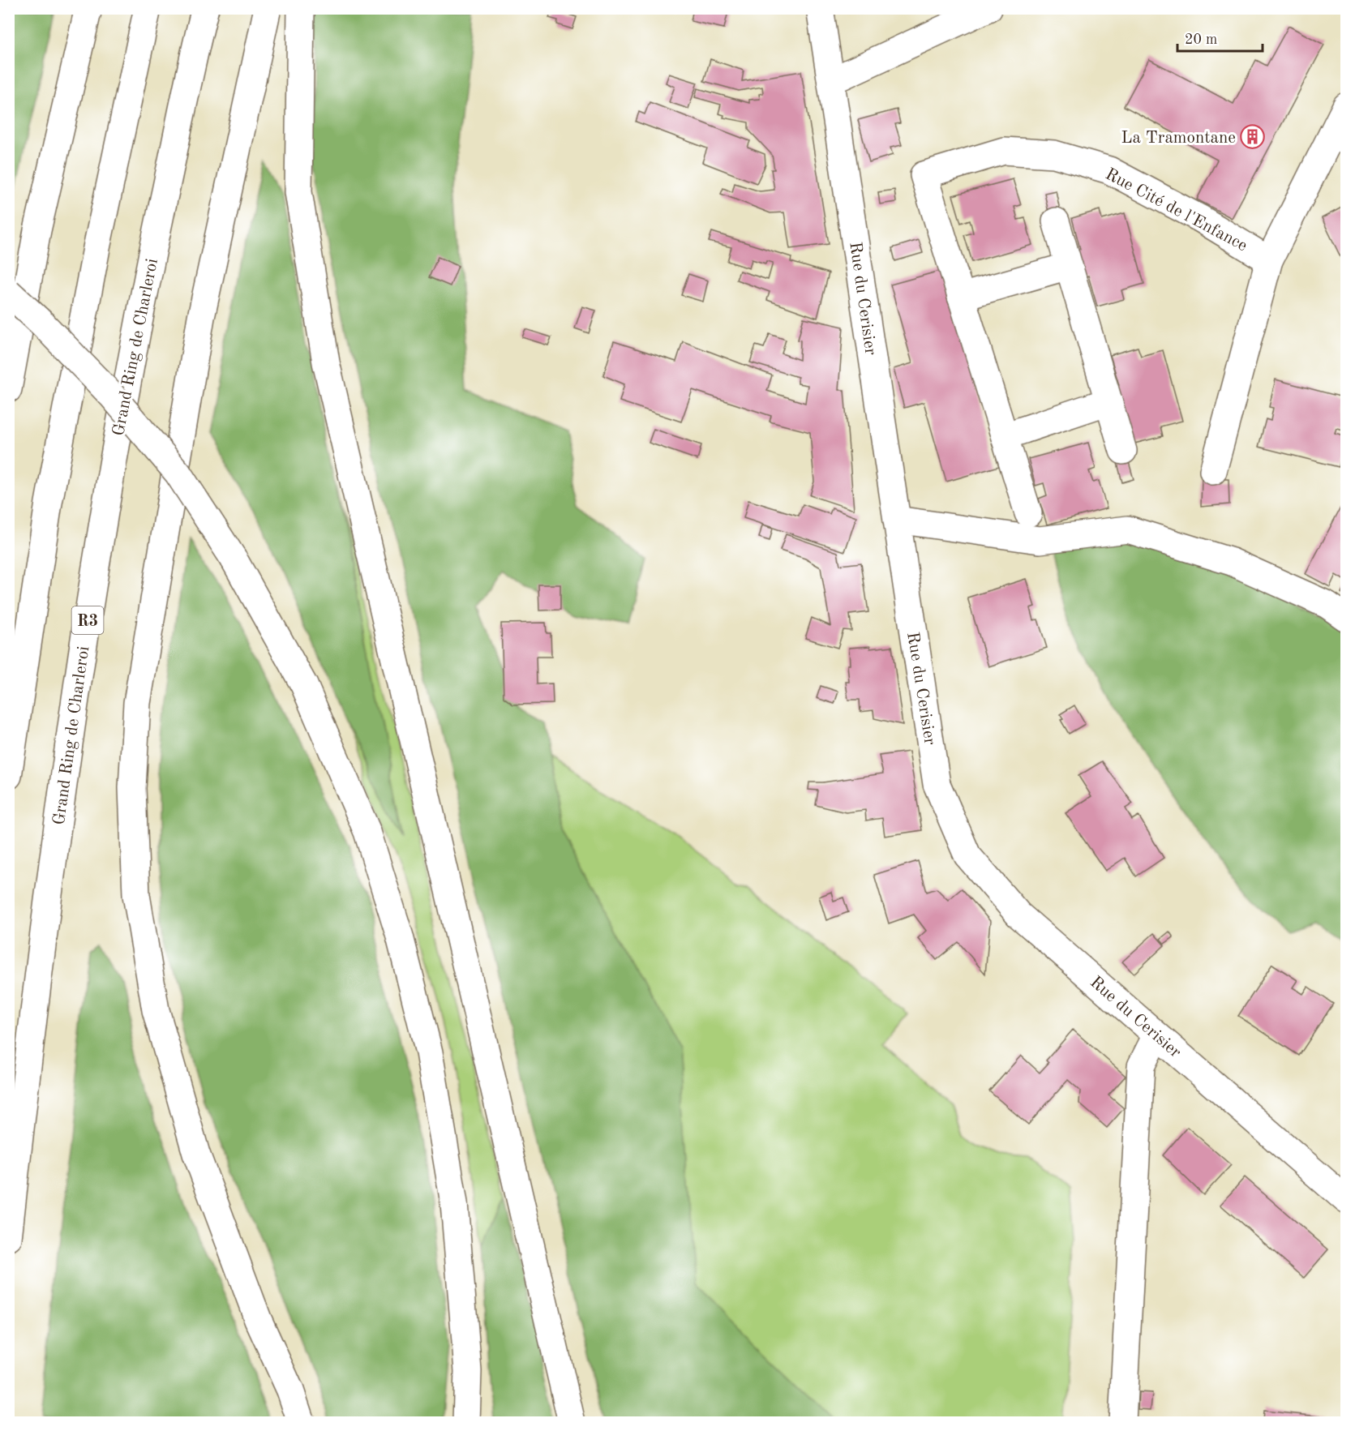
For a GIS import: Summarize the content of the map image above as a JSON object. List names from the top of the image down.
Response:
{
  "streets": {
    "main road": [
      "Rue Cité de l'Enfance",
      "Rue du Cerisier",
      "Grand Ring de Charleroi",
      "R3"
    ]
  },
  "places": {
    "building": ["La Tramontane"]
  },
  "scale_bar": "20 m"
}
